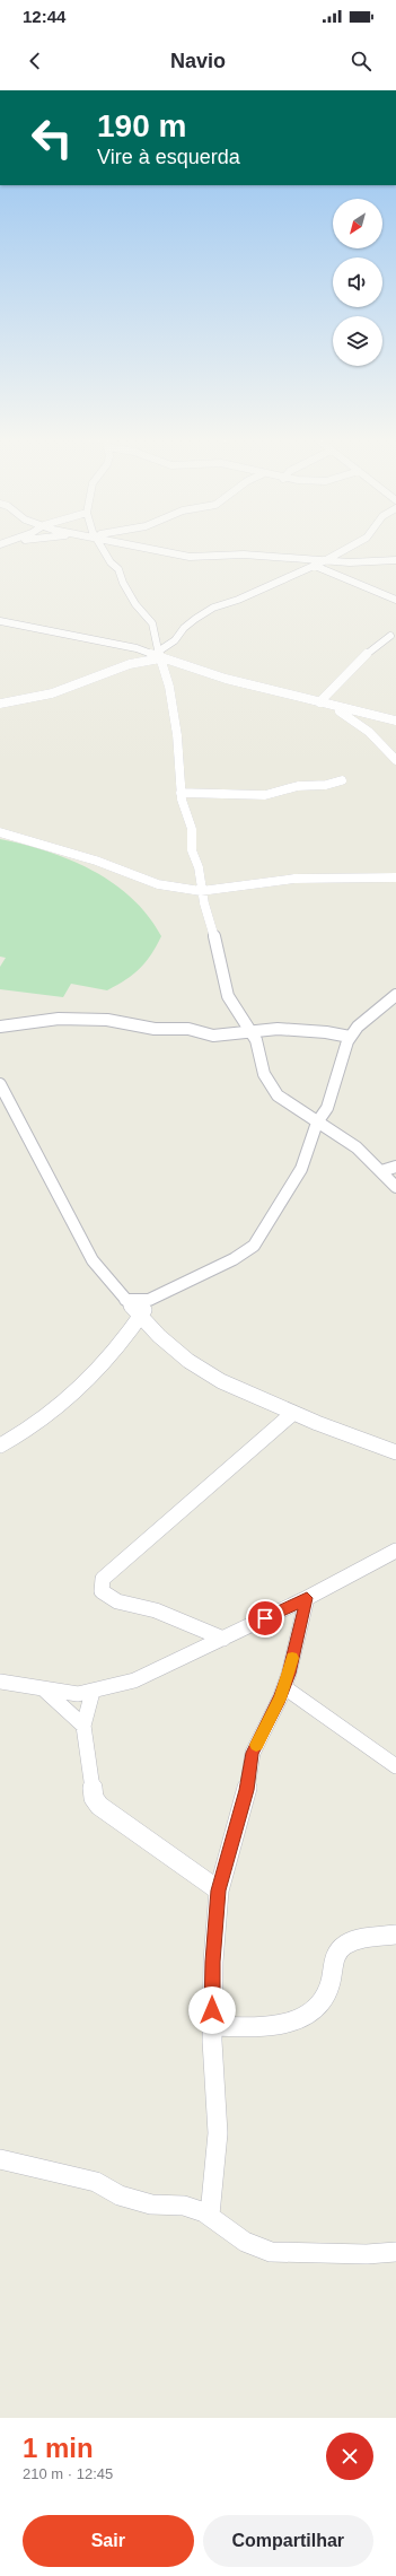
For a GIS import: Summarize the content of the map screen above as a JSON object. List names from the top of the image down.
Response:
{
  "north": "bottom left",
  "page": {
    "status": "12:44",
    "header": "Navio",
    "turn": ["190 m", "Vire à esquerda"],
    "heading": ["1 min", "210 m · 12:45"],
    "buttons": ["Sair", "Compartilhar"]
  }
}
